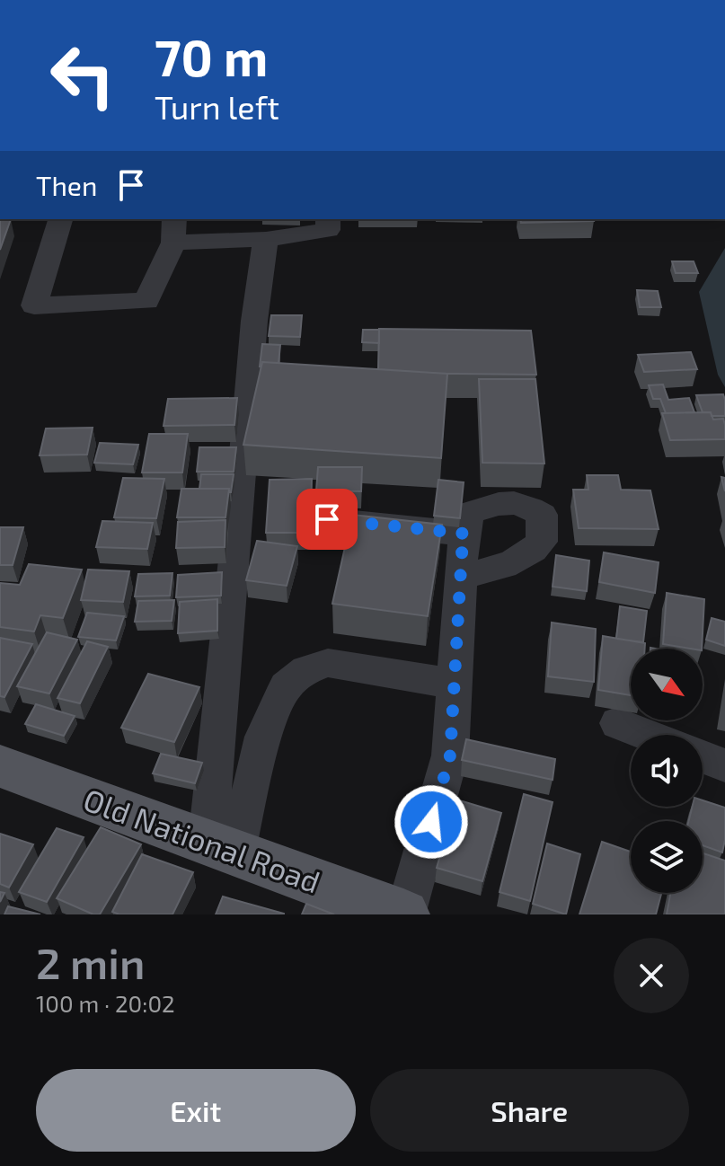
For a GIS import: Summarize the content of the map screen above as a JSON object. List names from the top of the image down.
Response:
{
  "streets": {
    "main road": ["Old National Road"]
  },
  "north": "bottom right",
  "page": {
    "turn": ["70 m", "Turn left"],
    "then": "Then",
    "heading": ["2 min", "100 m · 20:02"],
    "buttons": ["Exit", "Share"]
  }
}
